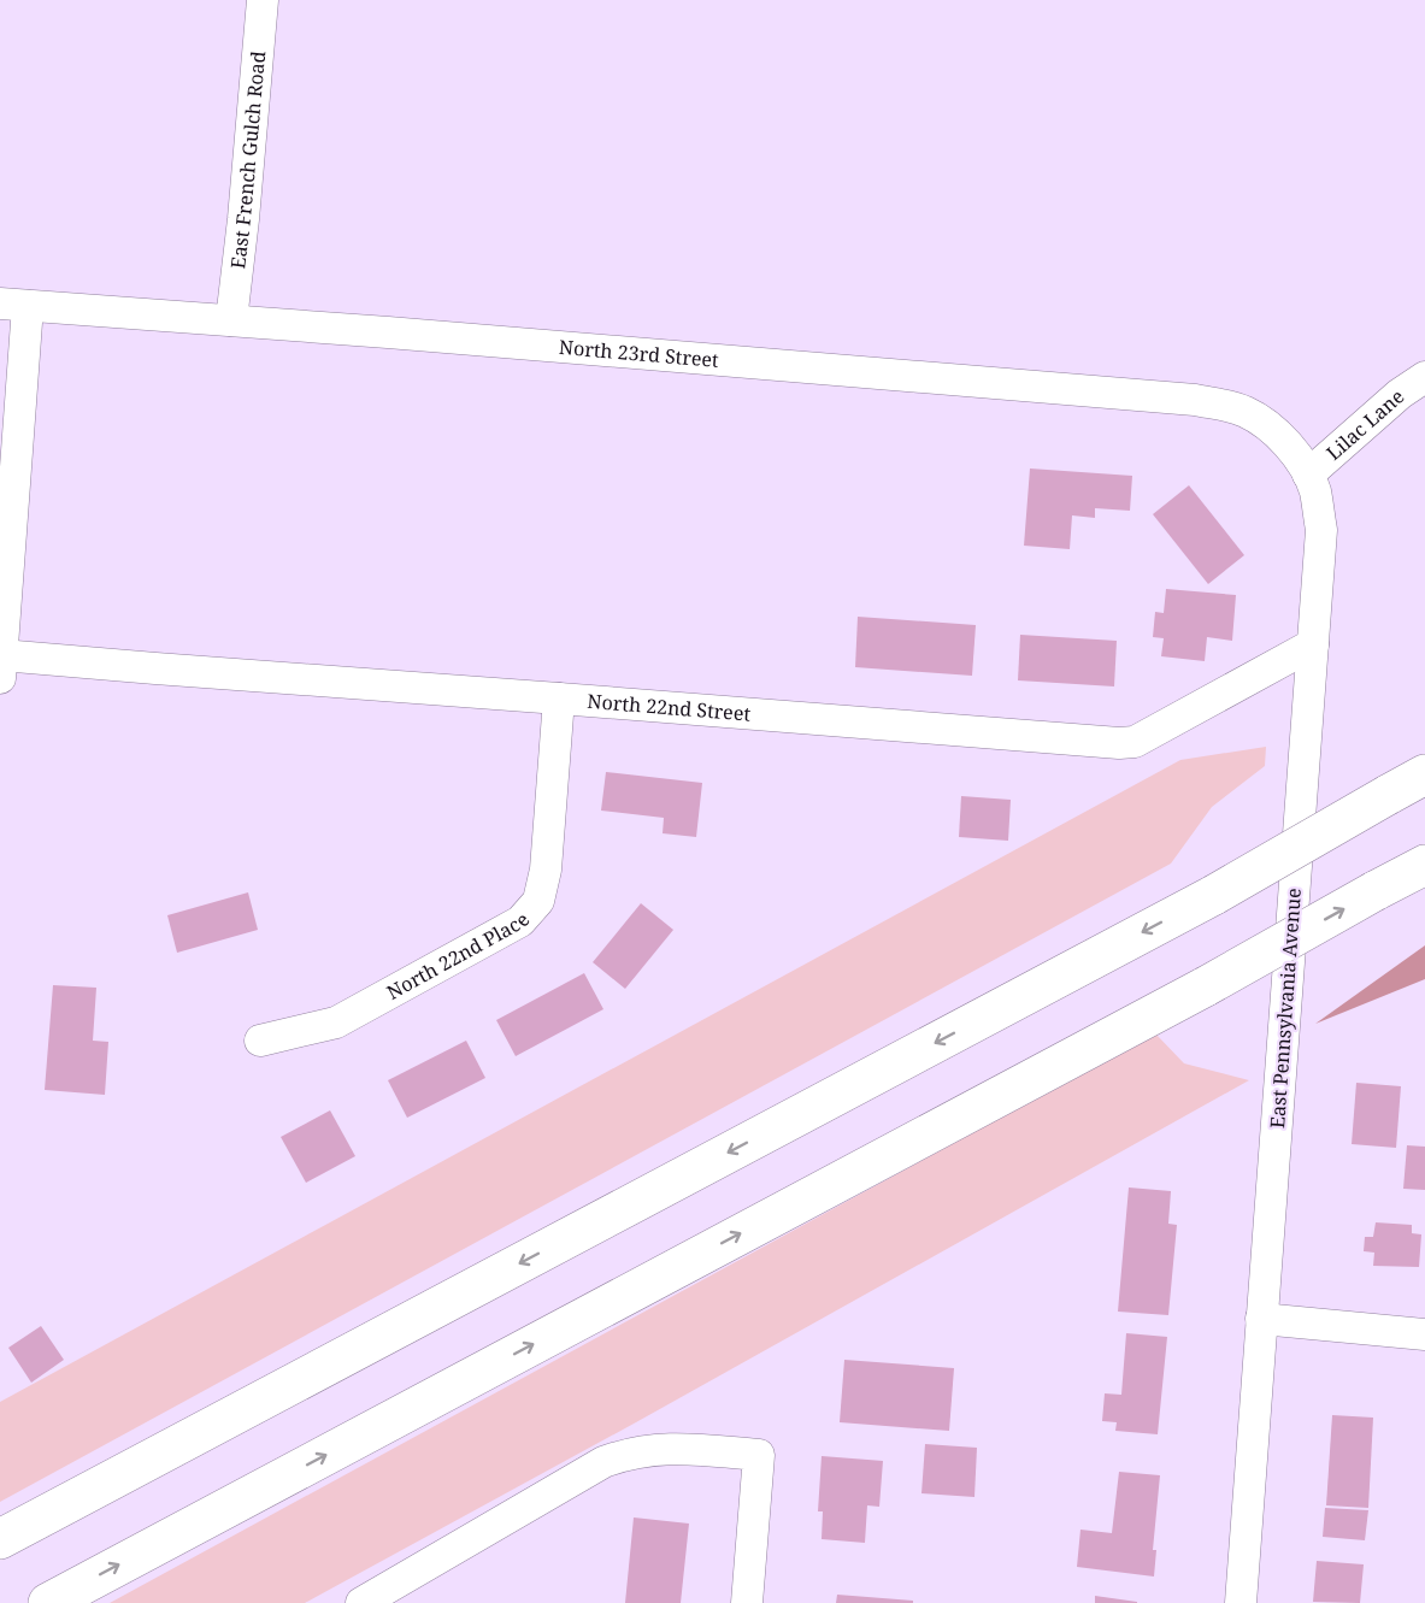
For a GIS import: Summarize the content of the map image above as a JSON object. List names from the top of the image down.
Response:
{
  "streets": {
    "street": [
      "East French Gulch Road",
      "North 23rd Street",
      "Lilac Lane",
      "North 22nd Street",
      "North 22nd Place",
      "East Pennsylvania Avenue"
    ]
  },
  "crossings": [
    ["East French Gulch Road", "North 23rd Street"],
    ["North 23rd Street", "East Pennsylvania Avenue"],
    ["Lilac Lane", "East Pennsylvania Avenue"],
    ["North 22nd Street", "North 22nd Place"],
    ["North 22nd Street", "East Pennsylvania Avenue"]
  ]
}
